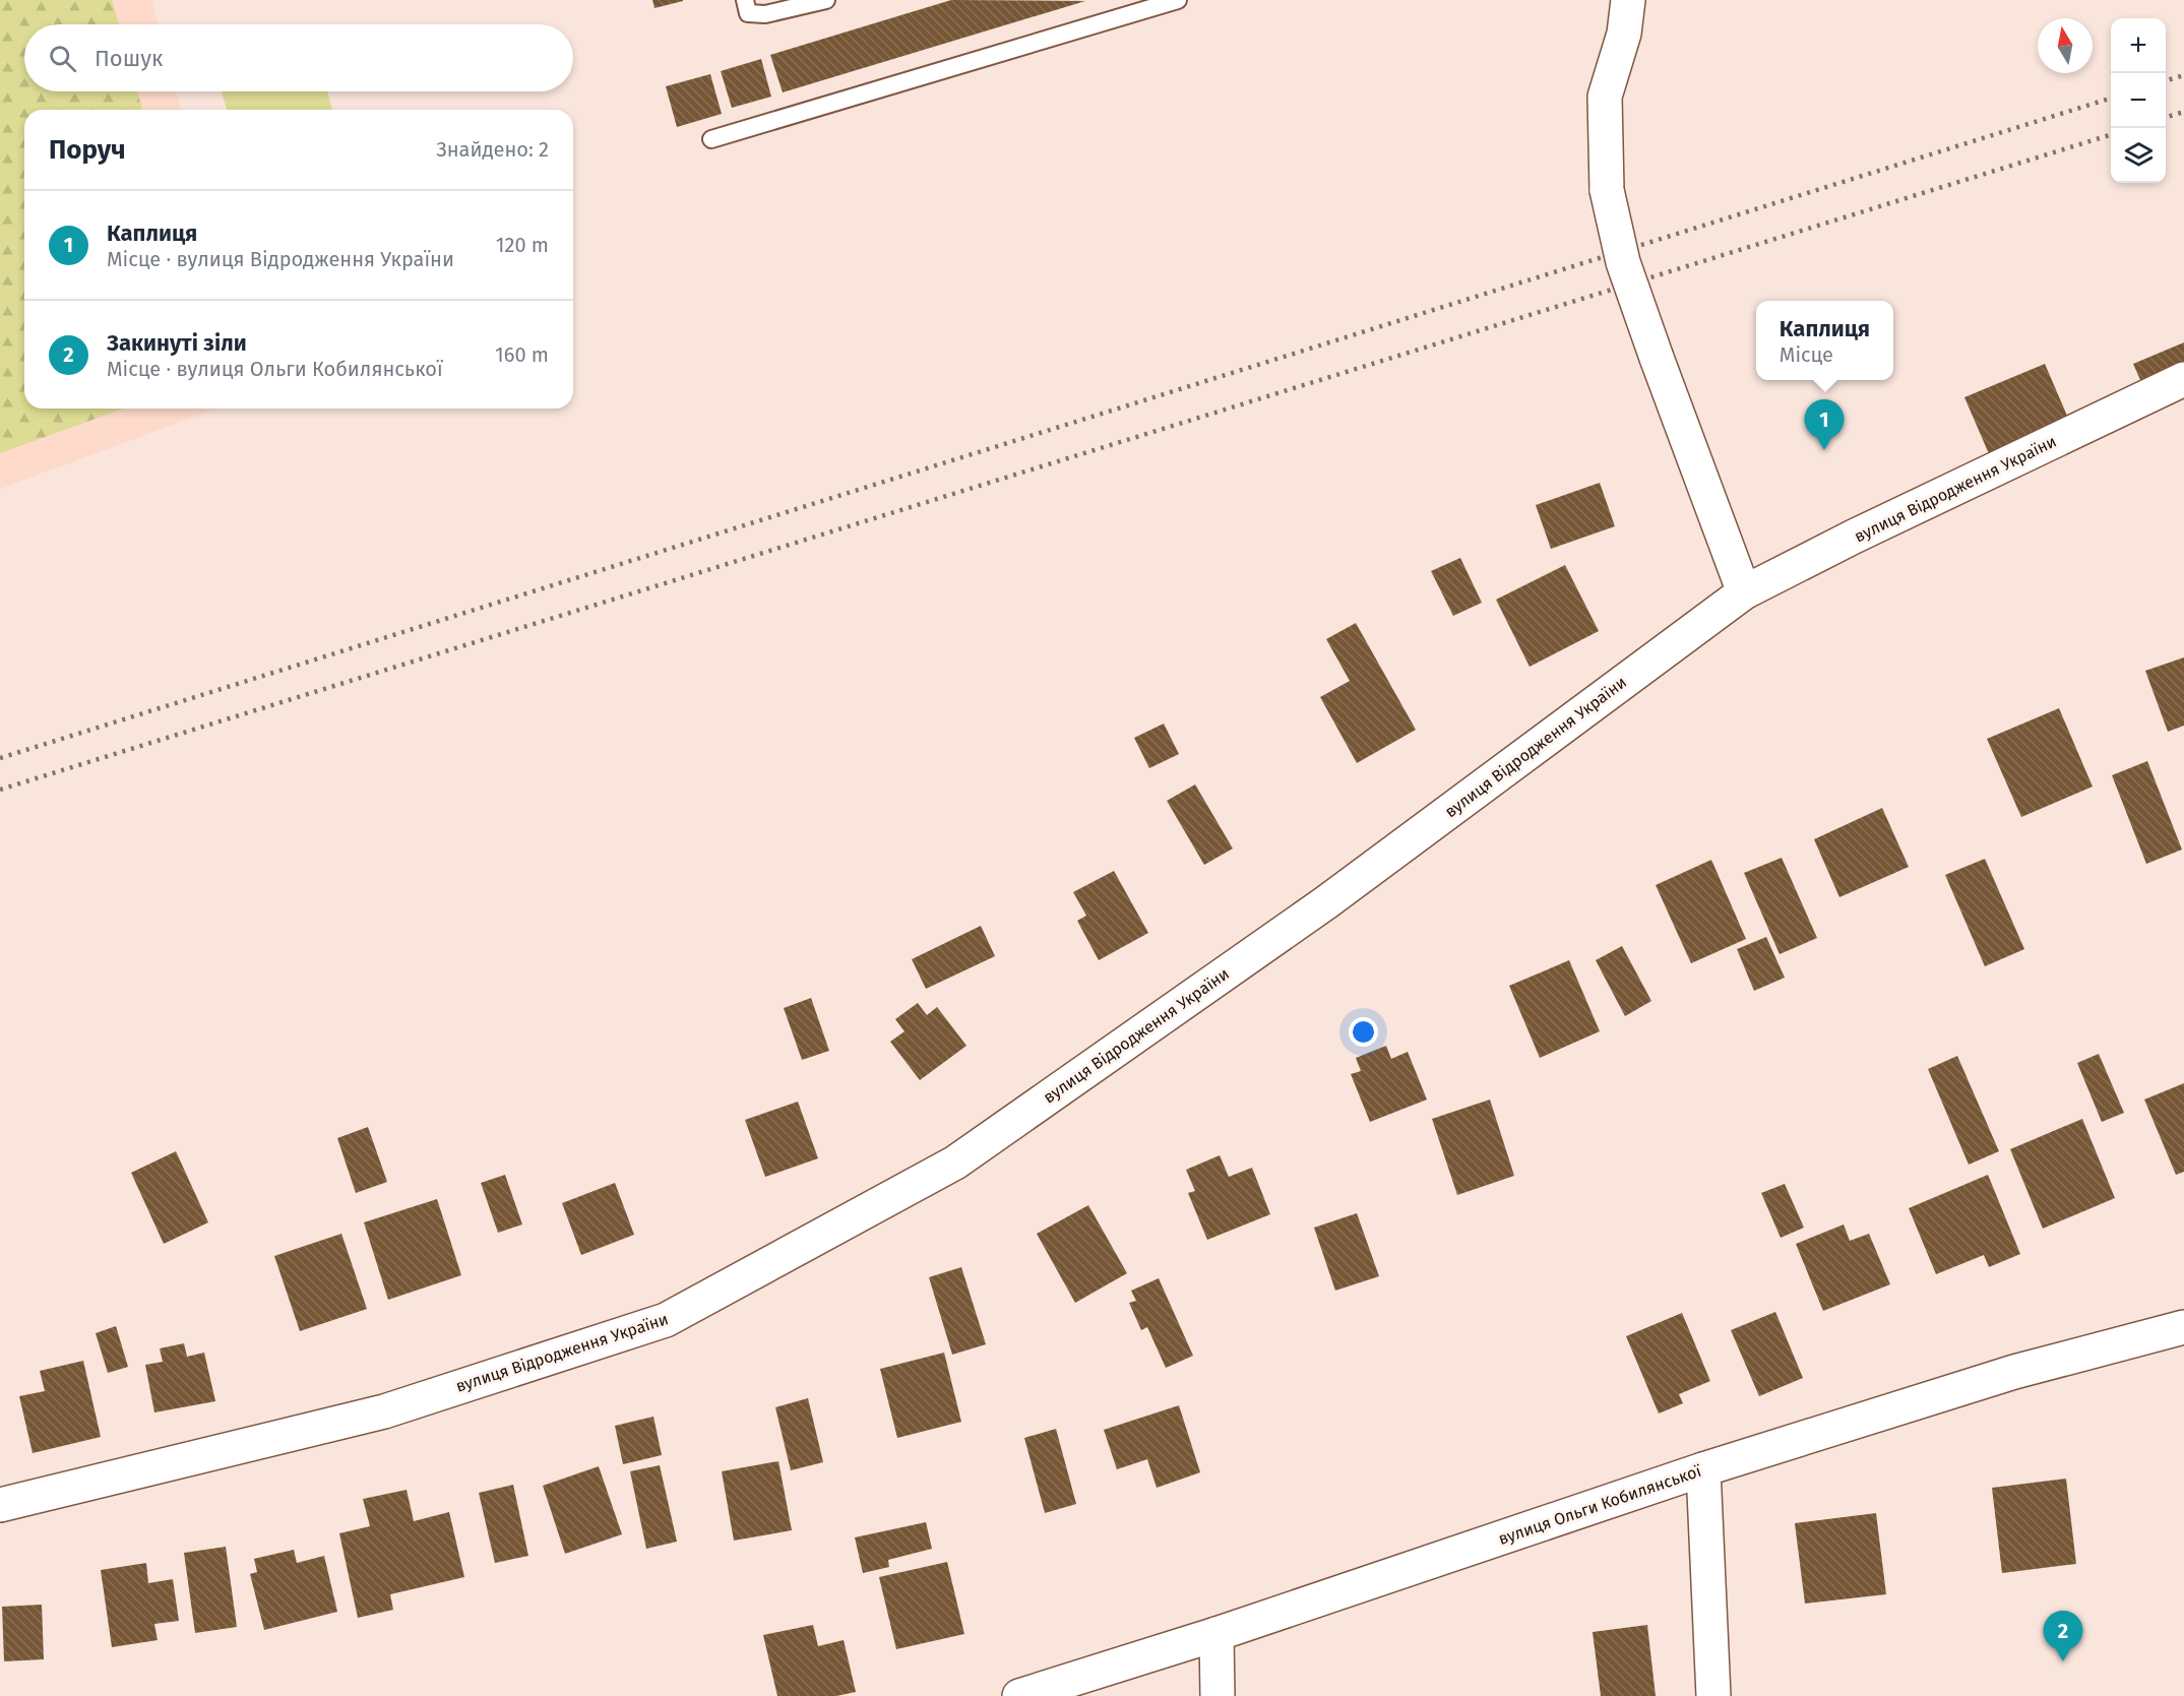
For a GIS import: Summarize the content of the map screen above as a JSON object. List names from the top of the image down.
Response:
{
  "streets": {
    "street": ["вулиця Відродження України", "вулиця Ольги Кобилянської"]
  },
  "north": "top",
  "page": {
    "map_buttons": ["+", "−"],
    "search": "Пошук",
    "heading": ["Поруч", "Знайдено: 2"],
    "list": [
      {
        "mark": "1",
        "name": "Каплиця",
        "note": "Місце · вулиця Відродження України",
        "value": "120 m"
      },
      {
        "mark": "2",
        "name": "Закинуті зіли",
        "note": "Місце · вулиця Ольги Кобилянської",
        "value": "160 m"
      }
    ],
    "popup": ["Каплиця", "Місце"],
    "pins": ["1", "2"]
  }
}
